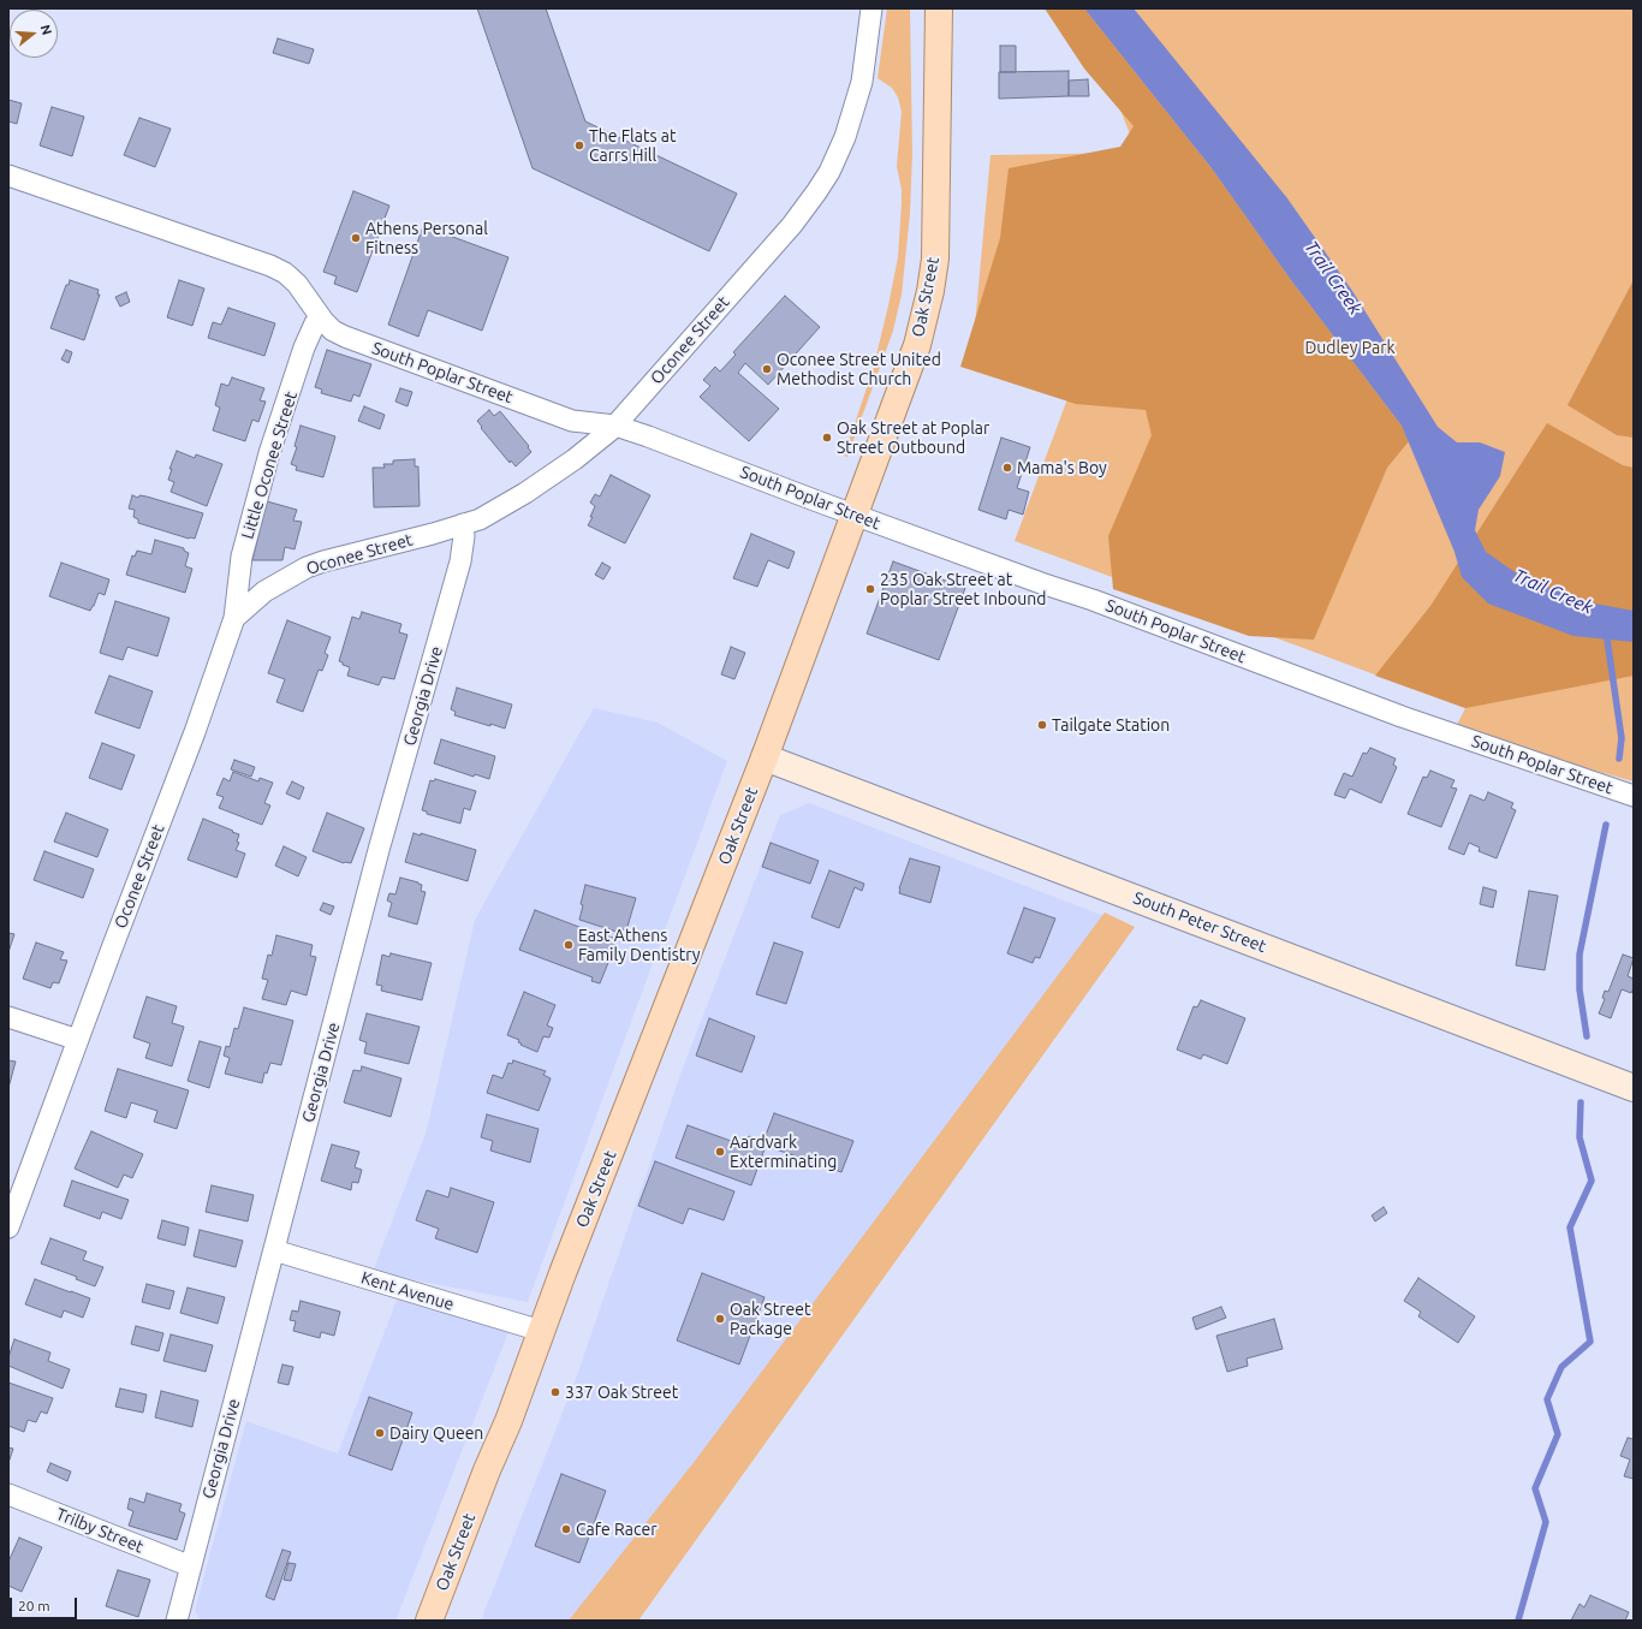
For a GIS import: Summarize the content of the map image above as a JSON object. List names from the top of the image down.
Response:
{
  "streets": {
    "main road": ["Oak Street"],
    "street": [
      "Oconee Street",
      "South Poplar Street",
      "Little Oconee Street",
      "Georgia Drive",
      "South Peter Street",
      "Kent Avenue",
      "Trilby Street"
    ]
  },
  "crossings": [
    ["Oak Street", "South Poplar Street"],
    ["Oak Street", "South Peter Street"],
    ["Oak Street", "Kent Avenue"],
    ["Oconee Street", "South Poplar Street"],
    ["Oconee Street", "Little Oconee Street"],
    ["Oconee Street", "Georgia Drive"],
    ["South Poplar Street", "Little Oconee Street"],
    ["Georgia Drive", "Kent Avenue"],
    ["Georgia Drive", "Trilby Street"]
  ],
  "water": ["Trail Creek"],
  "parks": ["Dudley Park"],
  "places": [
    "The Flats at Carrs Hill",
    "Athens Personal Fitness",
    "Oconee Street United Methodist Church",
    "Oak Street at Poplar Street Outbound",
    "Mama's Boy",
    "235 Oak Street at Poplar Street Inbound",
    "Tailgate Station",
    "East Athens Family Dentistry",
    "Aardvark Exterminating",
    "Oak Street Package",
    "337 Oak Street",
    "Dairy Queen",
    "Cafe Racer"
  ],
  "scale_bar": "20 m",
  "north": "right"
}
